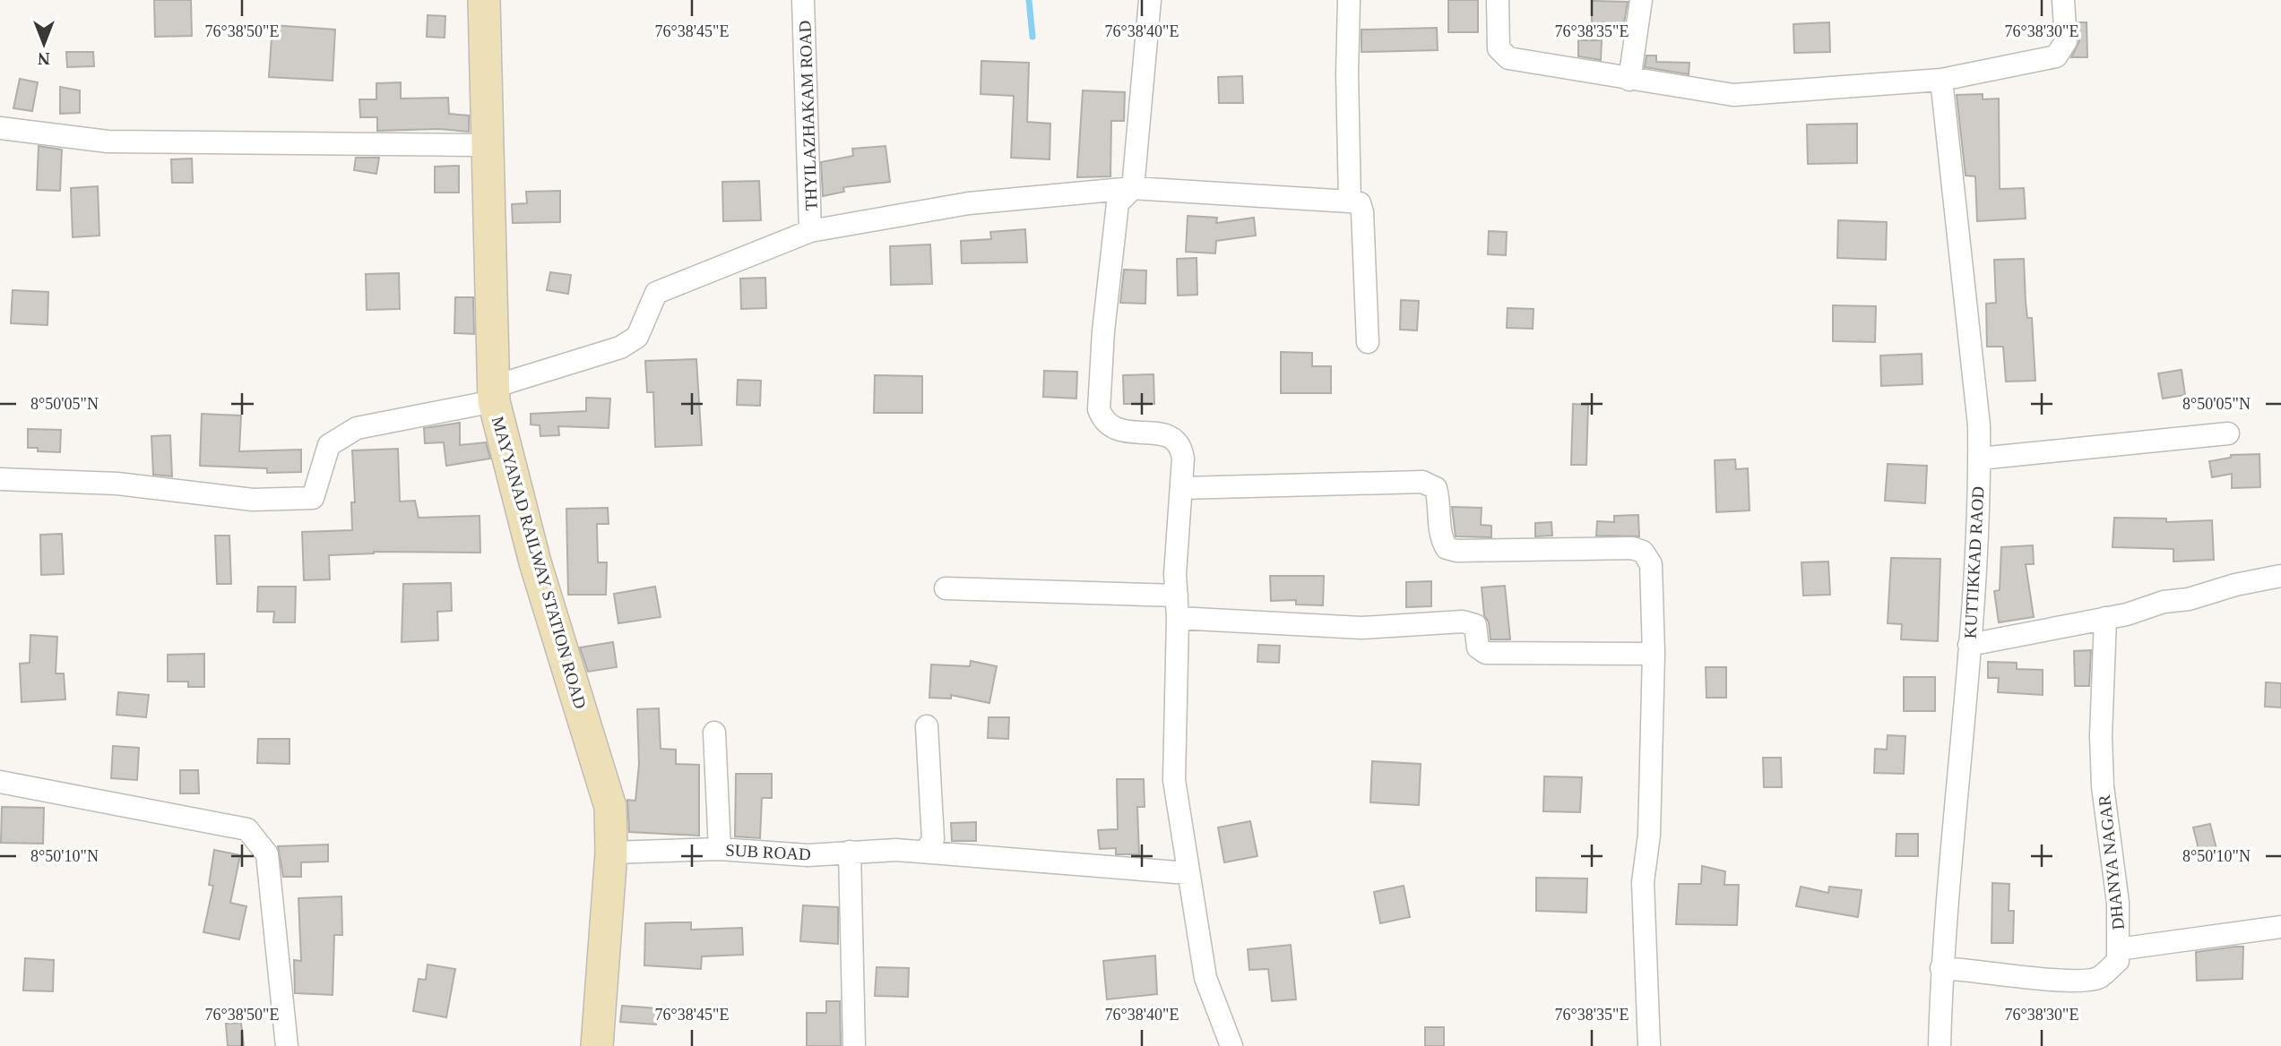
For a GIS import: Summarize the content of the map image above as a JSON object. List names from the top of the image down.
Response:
{
  "streets": {
    "main road": ["MAYYANAD RAILWAY STATION ROAD"],
    "street": [
      "THYILAZHAKAM ROAD",
      "KUTTIKKAD RAOD",
      "SUB ROAD",
      "DHANYA NAGAR"
    ]
  },
  "crossings": [
    ["MAYYANAD RAILWAY STATION ROAD", "SUB ROAD"],
    ["KUTTIKKAD RAOD", "DHANYA NAGAR"]
  ],
  "north": "bottom",
  "coordinates": [
    "76°38'50\"E",
    "76°38'45\"E",
    "76°38'40\"E",
    "76°38'35\"E",
    "76°38'30\"E",
    "8°50'05\"N",
    "8°50'10\"N"
  ]
}
